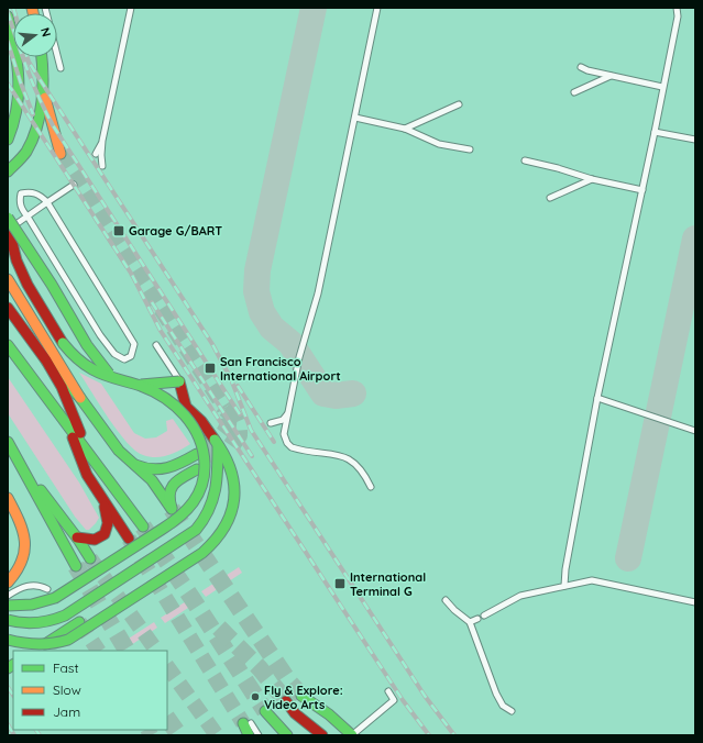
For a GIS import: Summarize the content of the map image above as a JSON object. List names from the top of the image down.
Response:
{
  "places": {
    "transit": ["Garage G/BART", "San Francisco International Airport", "International Terminal G"],
    "other": ["Fly & Explore: Video Arts"]
  },
  "legend": ["Fast", "Slow", "Jam"],
  "north": "right"
}
